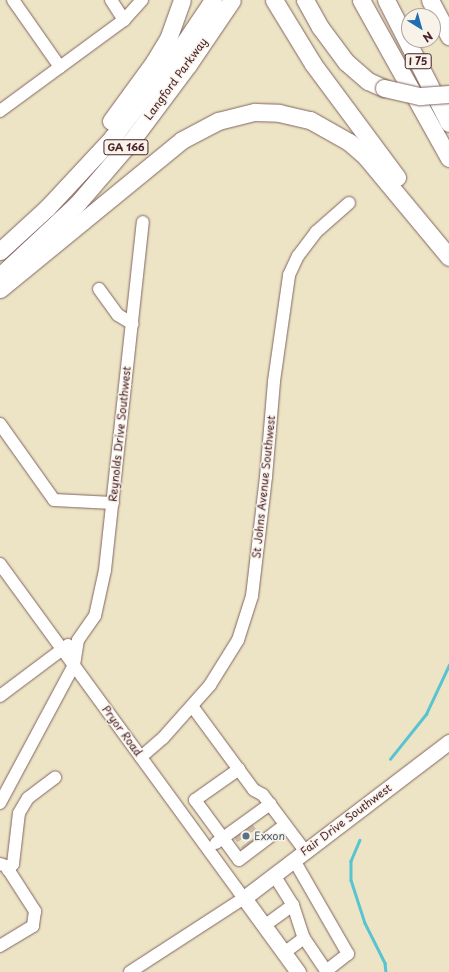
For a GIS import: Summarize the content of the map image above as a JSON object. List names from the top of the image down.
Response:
{
  "streets": {
    "highway": ["I 75", "Langford Parkway", "GA 166"],
    "main road": ["Fair Drive Southwest"],
    "street": ["Reynolds Drive Southwest", "St Johns Avenue Southwest", "Pryor Road"]
  },
  "crossings": [
    ["St Johns Avenue Southwest", "Pryor Road"],
    ["Pryor Road", "Fair Drive Southwest"]
  ],
  "places": ["Exxon"],
  "north": "bottom right"
}
